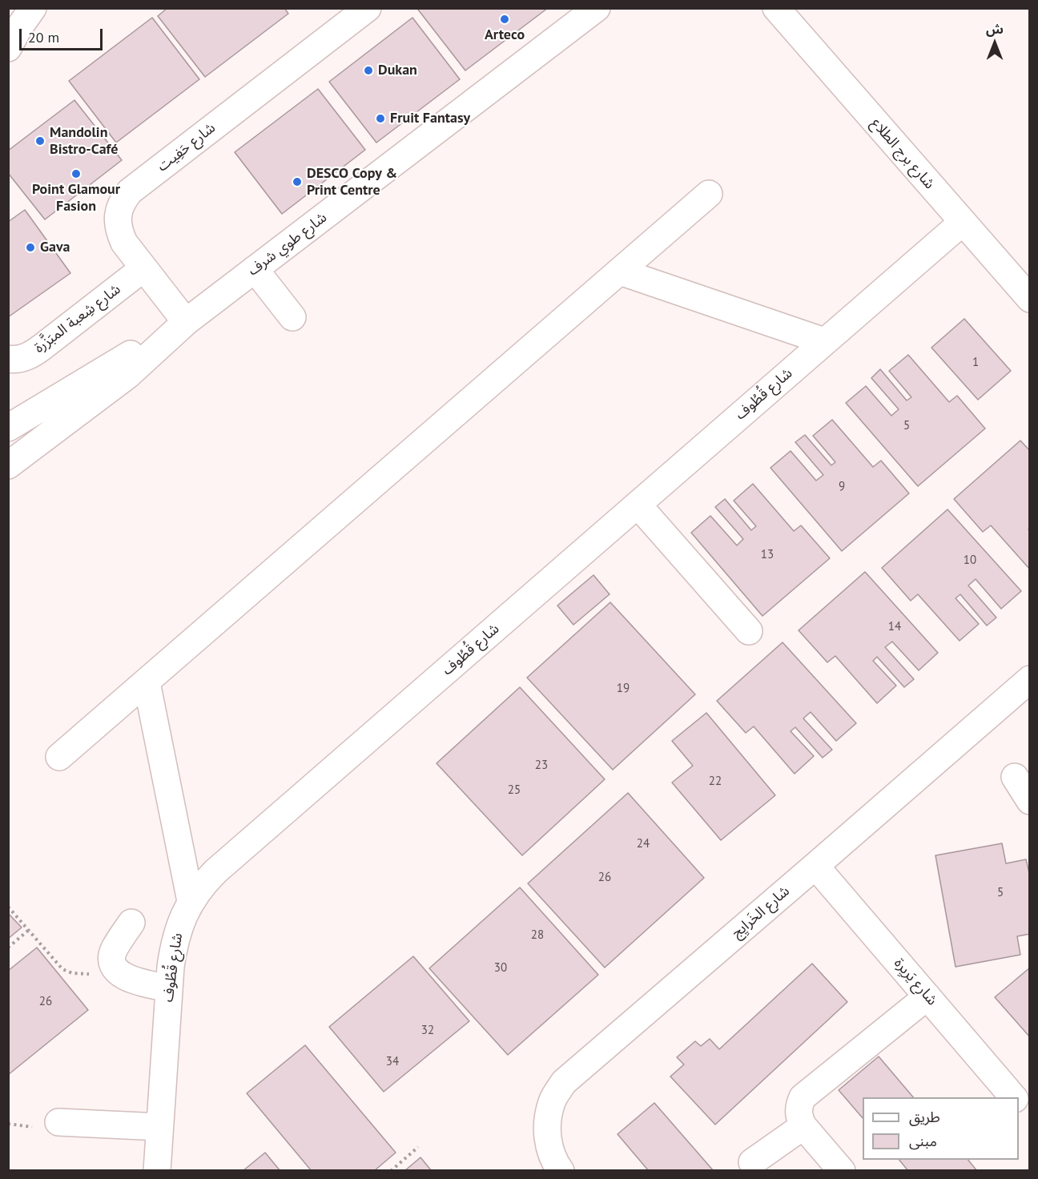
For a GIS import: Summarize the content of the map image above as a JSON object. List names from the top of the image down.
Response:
{
  "streets": {
    "street": [
      "شارع حَفِيت",
      "شارع برج الطلاع",
      "شارع طوي شرف",
      "شارع شِعبة المبَزَّرة",
      "شارع قُطُوف",
      "شارع الخَرايِج",
      "شارع يَريِرة"
    ]
  },
  "crossings": [
    ["شارع حَفِيت", "شارع طوي شرف"],
    ["شارع حَفِيت", "شارع شِعبة المبَزَّرة"],
    ["شارع برج الطلاع", "شارع قُطُوف"],
    ["شارع الخَرايِج", "شارع يَريِرة"]
  ],
  "places": [
    "Arteco",
    "Dukan",
    "Fruit Fantasy",
    "Mandolin Bistro-Café",
    "Point Glamour Fasion",
    "DESCO Copy & Print Centre",
    "Gava"
  ],
  "house_numbers": [
    "1",
    "5",
    "9",
    "13",
    "10",
    "14",
    "19",
    "23",
    "22",
    "25",
    "24",
    "26",
    "5",
    "28",
    "30",
    "26",
    "32",
    "34"
  ],
  "legend": ["طريق", "مبنى"],
  "scale_bar": "20 m",
  "north": "top"
}
